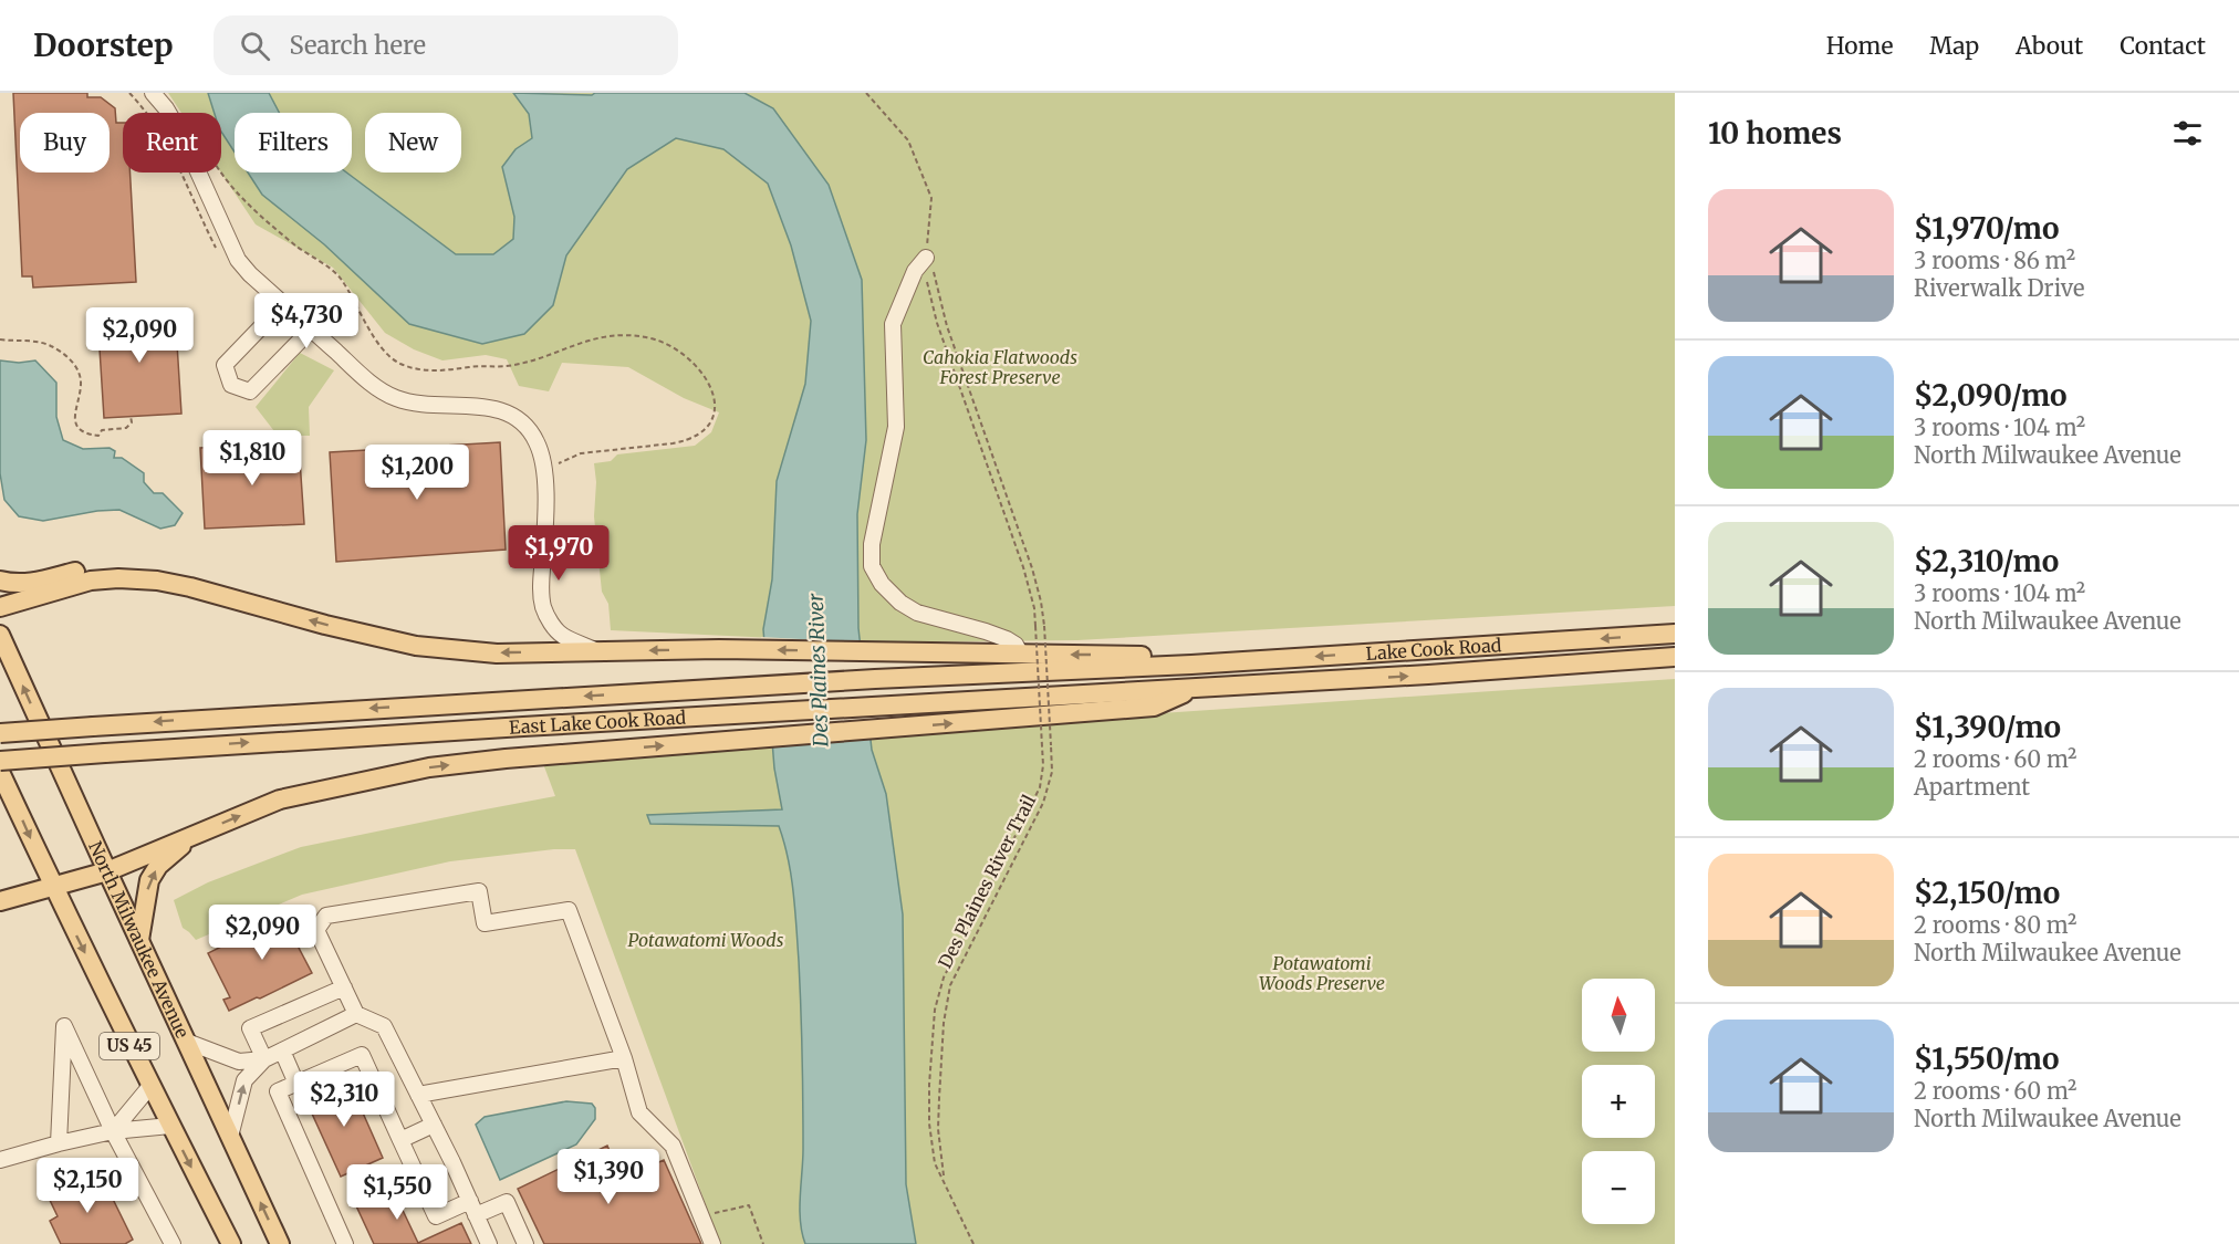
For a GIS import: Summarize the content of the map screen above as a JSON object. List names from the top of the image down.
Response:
{
  "streets": {
    "main road": [
      "Lake Cook Road",
      "East Lake Cook Road",
      "North Milwaukee Avenue",
      "US 45"
    ],
    "path": ["Des Plaines River Trail"]
  },
  "crossings": [
    ["Lake Cook Road", "East Lake Cook Road"]
  ],
  "water": ["Des Plaines River"],
  "parks": ["Cahokia Flatwoods Forest Preserve", "Potawatomi Woods", "Potawatomi Woods Preserve"],
  "north": "top",
  "page": {
    "header": "Doorstep",
    "search": "Search here",
    "nav": [
      "Home",
      "Map",
      "About",
      "Contact"
    ],
    "heading": "10 homes",
    "chip": [
      "Buy",
      "Rent",
      "Filters",
      "New"
    ],
    "list": [
      {
        "name": "$1,970/mo",
        "note": "3 rooms · 86 m² · Riverwalk Drive"
      },
      {
        "name": "$2,090/mo",
        "note": "3 rooms · 104 m² · North Milwaukee Avenue"
      },
      {
        "name": "$2,310/mo",
        "note": "3 rooms · 104 m² · North Milwaukee Avenue"
      },
      {
        "name": "$1,390/mo",
        "note": "2 rooms · 60 m² · Apartment"
      },
      {
        "name": "$2,150/mo",
        "note": "2 rooms · 80 m² · North Milwaukee Avenue"
      },
      {
        "name": "$1,550/mo",
        "note": "2 rooms · 60 m² · North Milwaukee Avenue"
      }
    ],
    "price": [
      "$4,730",
      "$2,090",
      "$1,810",
      "$1,200",
      "$1,970",
      "$2,090",
      "$2,310",
      "$1,390",
      "$2,150",
      "$1,550"
    ],
    "map_buttons": ["+", "−"]
  }
}
